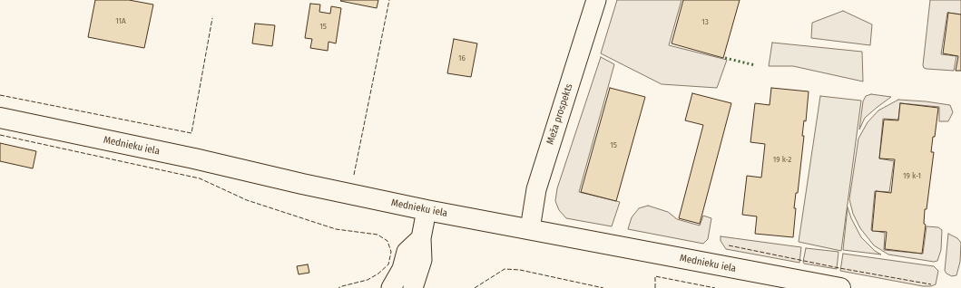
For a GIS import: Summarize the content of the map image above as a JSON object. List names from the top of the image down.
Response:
{
  "streets": {
    "street": ["Meža prospekts", "Mednieku iela"]
  },
  "crossings": [
    ["Meža prospekts", "Mednieku iela"]
  ],
  "house_numbers": [
    "11A",
    "13",
    "15",
    "16",
    "15",
    "19 k-2",
    "19 k-1"
  ]
}
